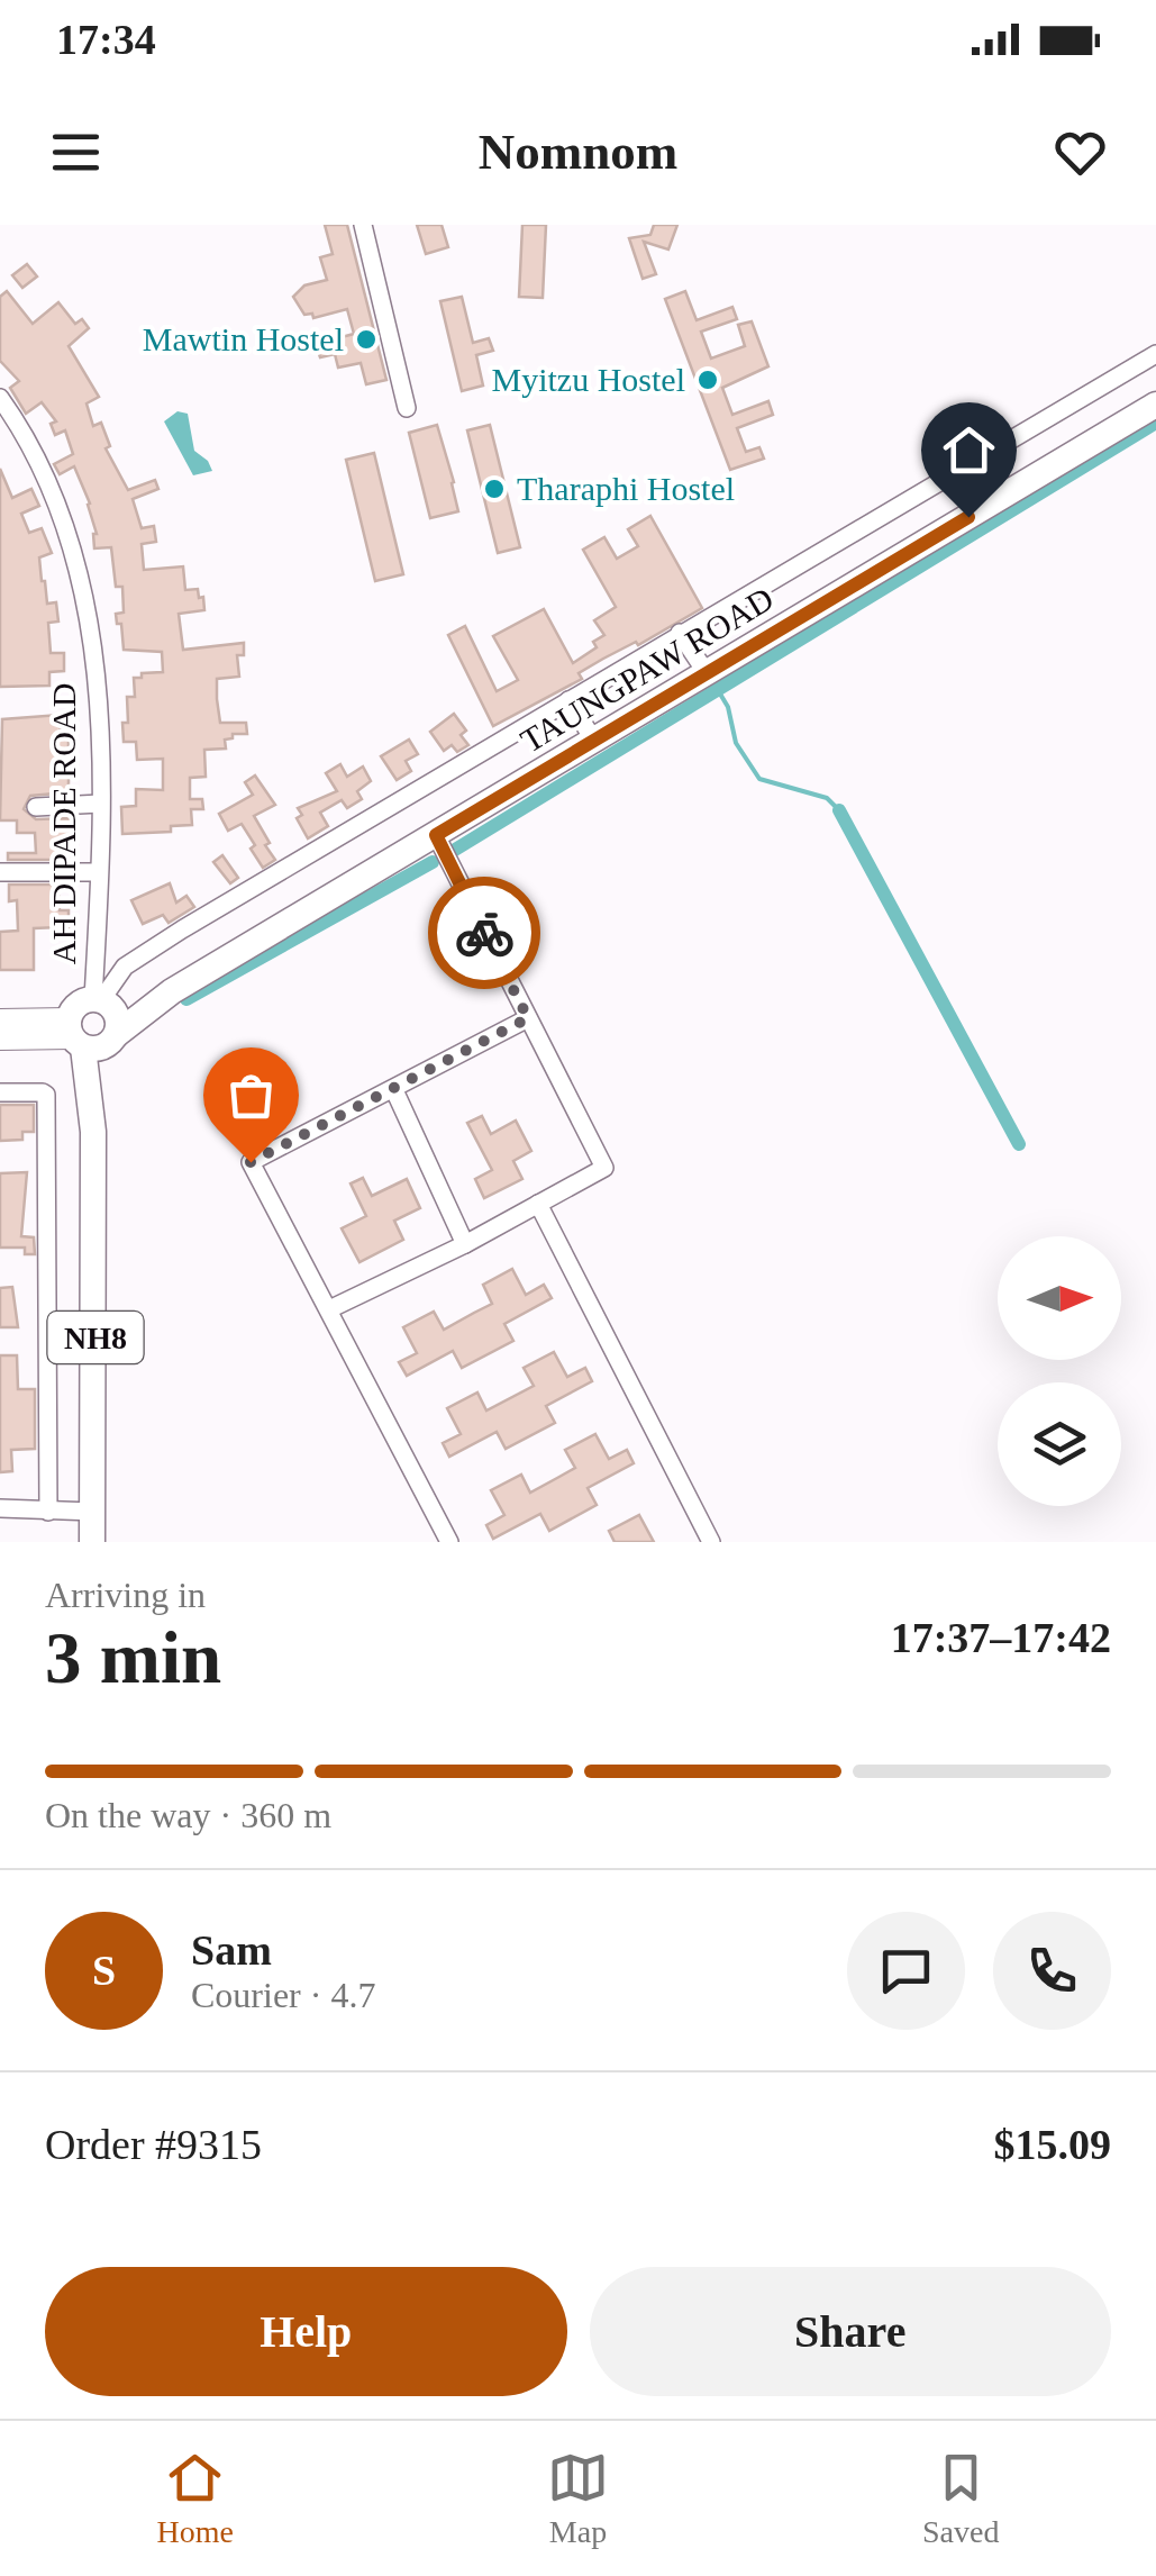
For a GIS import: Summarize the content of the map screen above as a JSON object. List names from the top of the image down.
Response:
{
  "streets": {
    "highway": ["TAUNGPAW ROAD", "NH8"],
    "street": ["AH DIPADE ROAD"]
  },
  "crossings": [
    ["TAUNGPAW ROAD", "AH DIPADE ROAD"],
    ["TAUNGPAW ROAD", "NH8"]
  ],
  "places": ["Mawtin Hostel", "Myitzu Hostel", "Tharaphi Hostel"],
  "north": "right",
  "page": {
    "status": "17:34",
    "header": "Nomnom",
    "heading": ["3 min", "Arriving in", "17:37–17:42"],
    "panel": [
      "Sam",
      "Courier · 4.7",
      "Order #9315",
      "$15.09"
    ],
    "bar": "On the way · 360 m",
    "round": "S",
    "buttons": ["Help", "Share"],
    "tabs": ["Home", "Map", "Saved"]
  }
}
